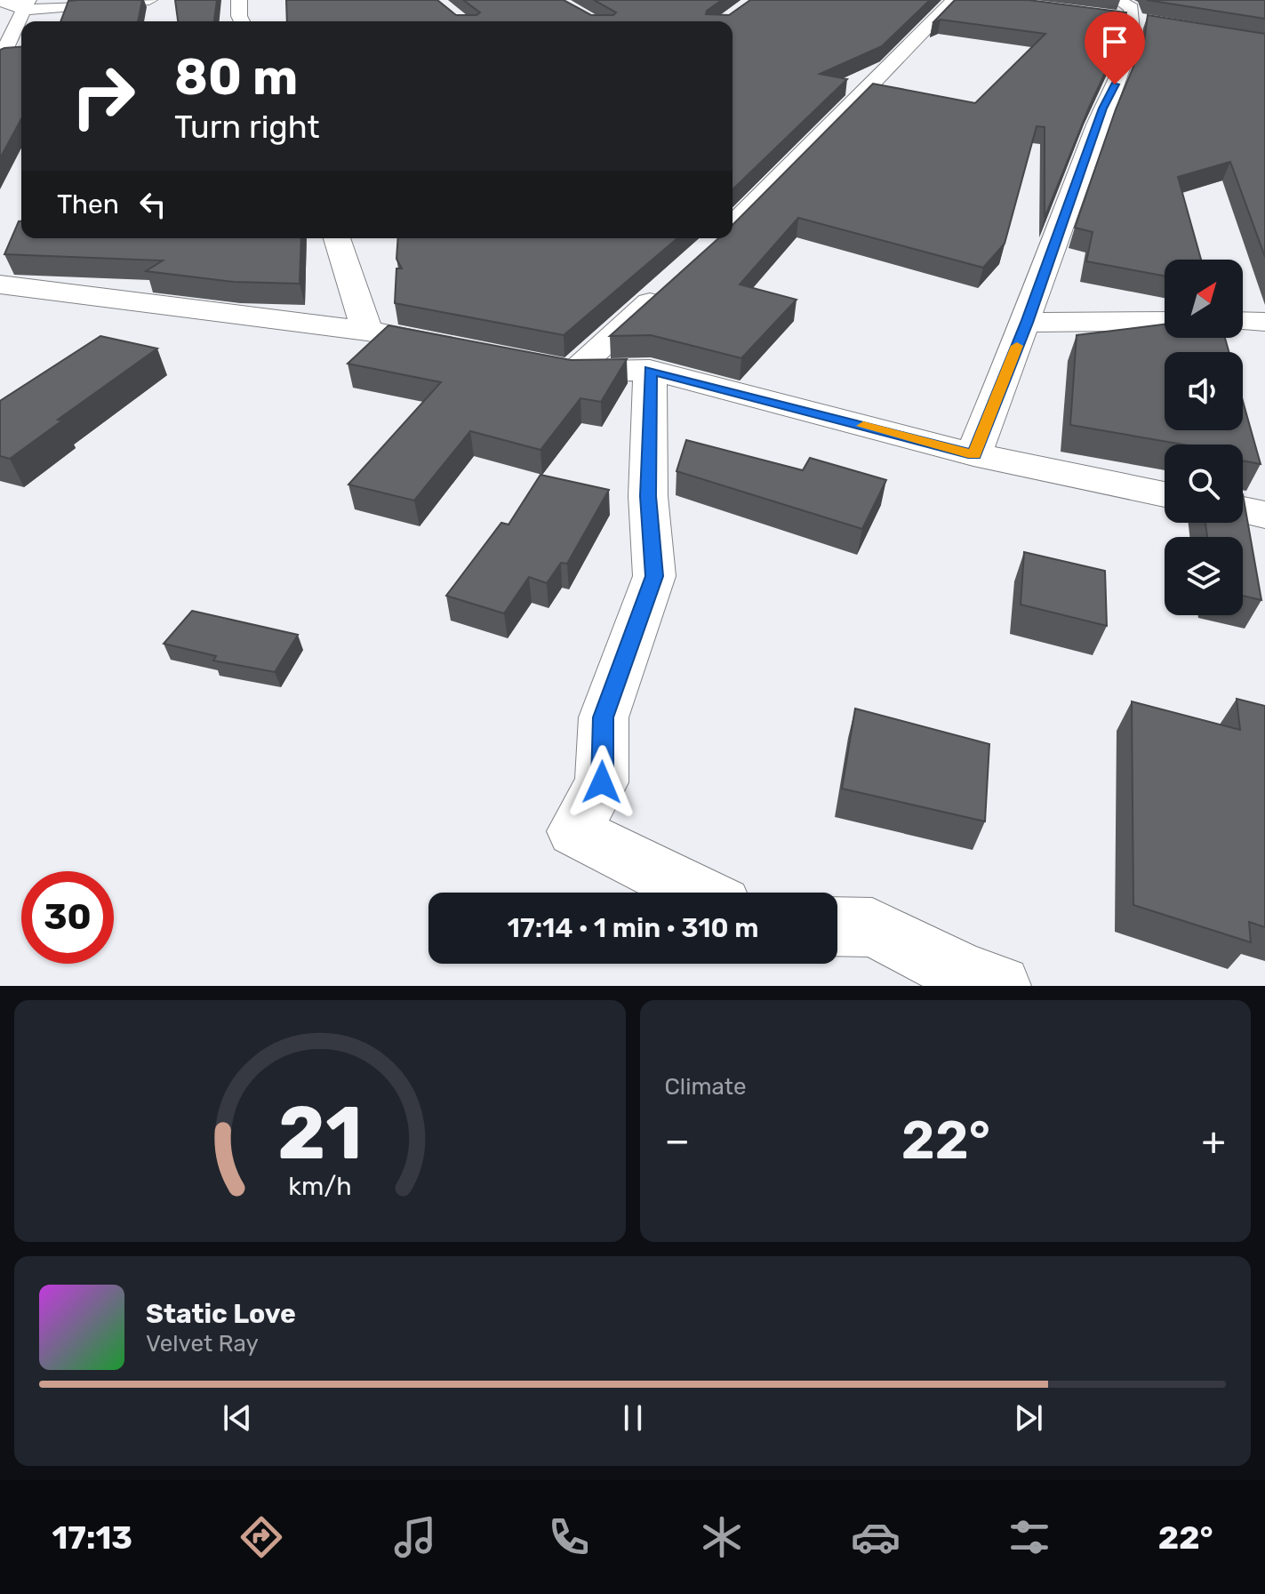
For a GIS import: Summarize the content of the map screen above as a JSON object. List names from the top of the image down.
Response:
{
  "north": "top right",
  "page": {
    "turn": ["80 m", "Turn right"],
    "then": "Then",
    "limit": "30",
    "trip": "17:14 · 1 min · 310 m",
    "tile": "Climate",
    "heat": ["−", "22°", "+"],
    "song": ["Static Love", "Velvet Ray"],
    "tabs": ["17:13", "22°"],
    "gauge": ["21", "km/h"]
  }
}
